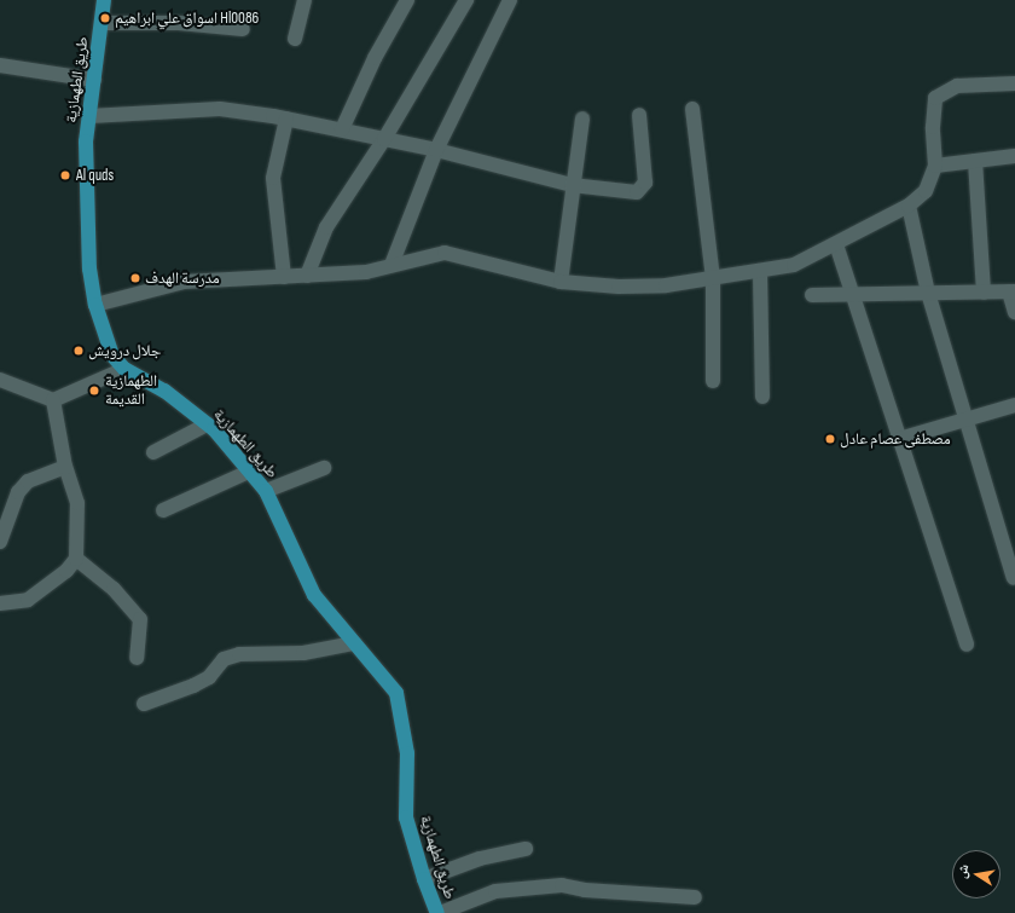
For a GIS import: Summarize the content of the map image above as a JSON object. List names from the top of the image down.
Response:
{
  "streets": {
    "main road": ["طريق الطهمازية"]
  },
  "places": [
    "اسواق علي ابراهيم Hl0086",
    "Al quds",
    "مدرسة الهدف",
    "جلال درويش",
    "الطهمازية القديمة",
    "مصطفى عصام عادل"
  ],
  "north": "left"
}
